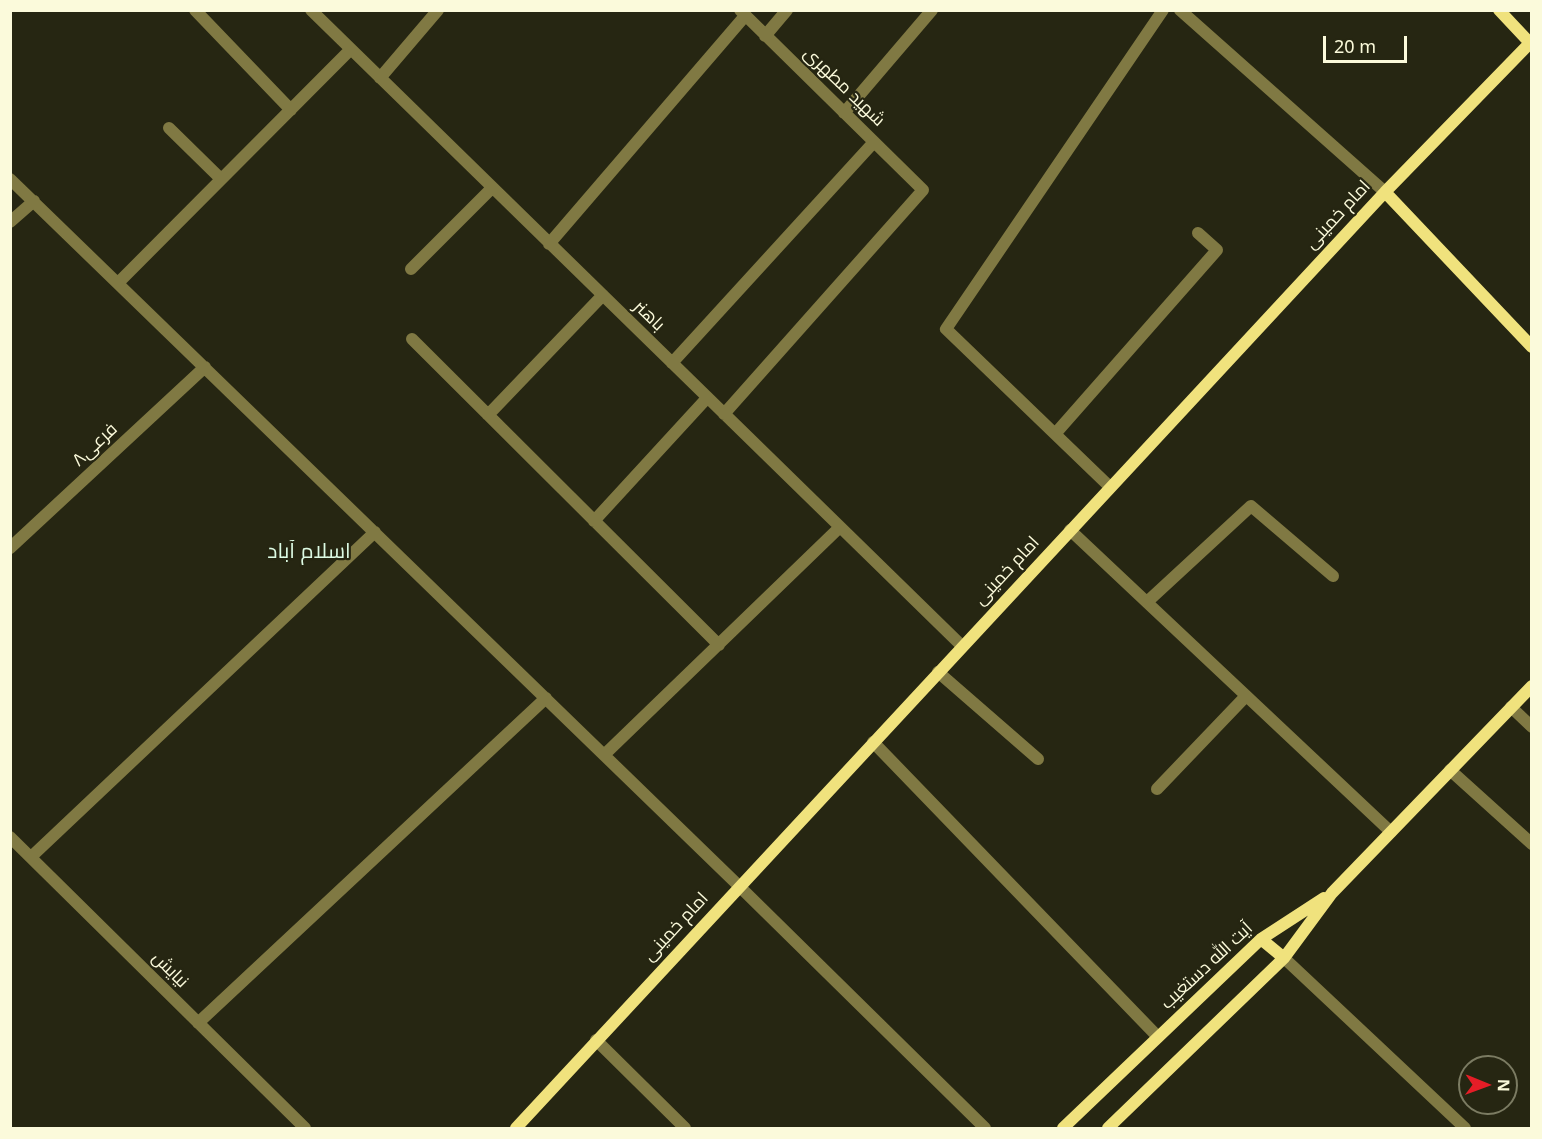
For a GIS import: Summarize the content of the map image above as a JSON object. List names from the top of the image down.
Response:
{
  "streets": {
    "street": [
      "شهید مطهری",
      "امام خمینی",
      "باهنر",
      "فرعی۸",
      "آیت الله دستغیب",
      "نیایش"
    ]
  },
  "crossings": [
    ["شهید مطهری", "باهنر"],
    ["امام خمینی", "باهنر"]
  ],
  "districts": ["اسلام آباد"],
  "scale_bar": "20 m",
  "north": "right"
}
